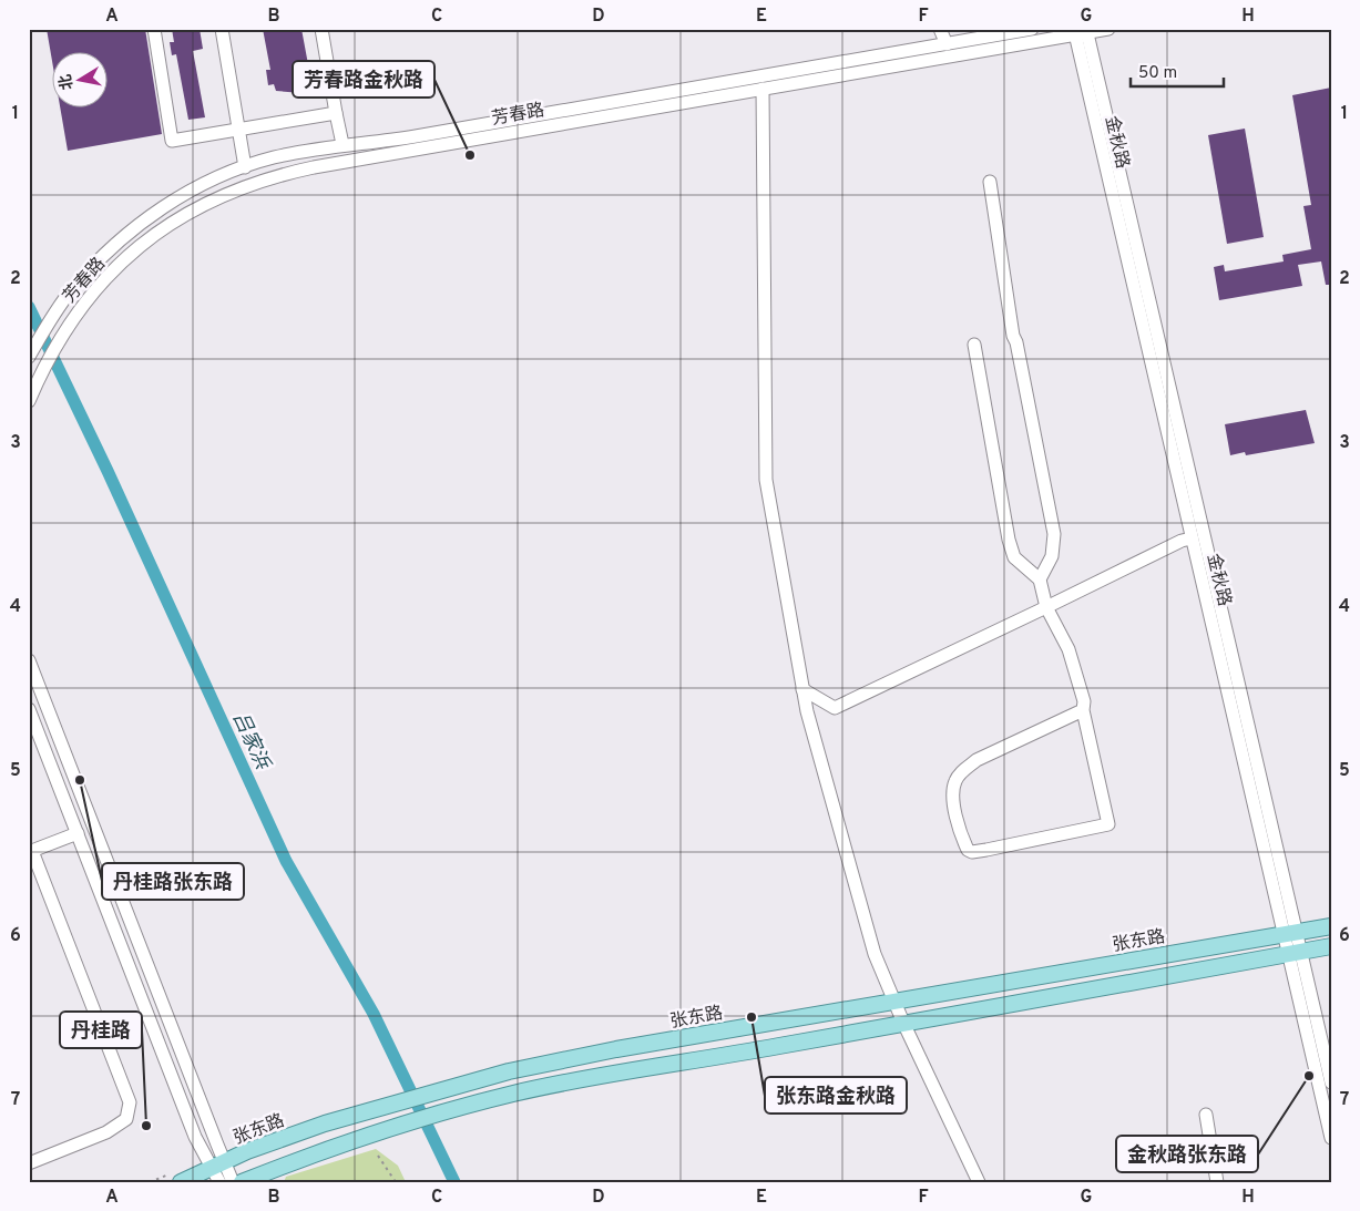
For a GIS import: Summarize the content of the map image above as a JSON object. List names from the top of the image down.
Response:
{
  "streets": {
    "main road": ["张东路"],
    "street": ["芳春路", "金秋路"]
  },
  "crossings": [
    ["芳春路", "金秋路"],
    ["金秋路", "张东路"]
  ],
  "water": ["吕家浜"],
  "places": [
    "芳春路金秋路",
    "丹桂路张东路",
    "张东路金秋路",
    "金秋路张东路",
    "丹桂路"
  ],
  "scale_bar": "50 m",
  "north": "left",
  "grid": {
    "columns": [
      "A",
      "B",
      "C",
      "D",
      "E",
      "F",
      "G",
      "H"
    ],
    "rows": [
      "1",
      "2",
      "3",
      "4",
      "5",
      "6",
      "7"
    ]
  }
}
